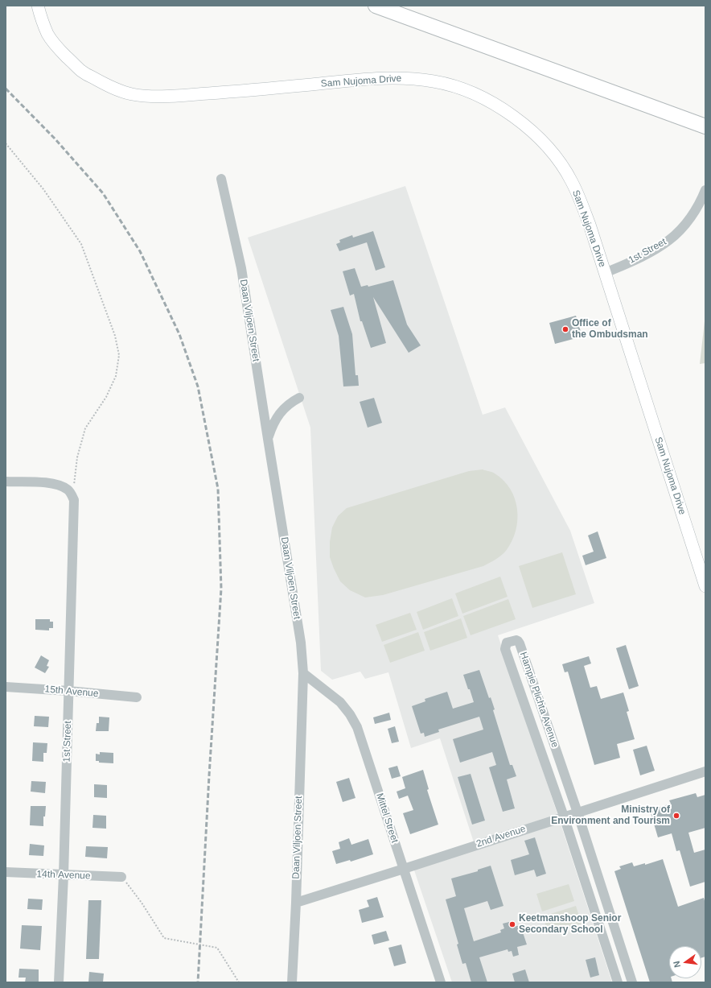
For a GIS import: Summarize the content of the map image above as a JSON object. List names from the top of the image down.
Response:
{
  "streets": {
    "main road": ["Sam Nujoma Drive"],
    "street": [
      "1st Street",
      "Daan Viljoen Street",
      "15th Avenue",
      "Hampie Plichta Avenue",
      "Mittel Street",
      "2nd Avenue",
      "14th Avenue"
    ]
  },
  "crossings": [
    ["Sam Nujoma Drive", "1st Street"],
    ["1st Street", "15th Avenue"],
    ["1st Street", "14th Avenue"],
    ["Daan Viljoen Street", "Mittel Street"],
    ["Daan Viljoen Street", "2nd Avenue"],
    ["Hampie Plichta Avenue", "2nd Avenue"],
    ["Mittel Street", "2nd Avenue"]
  ],
  "places": ["Office of the Ombudsman", "Ministry of Environment and Tourism", "Keetmanshoop Senior Secondary School"],
  "north": "left"
}
